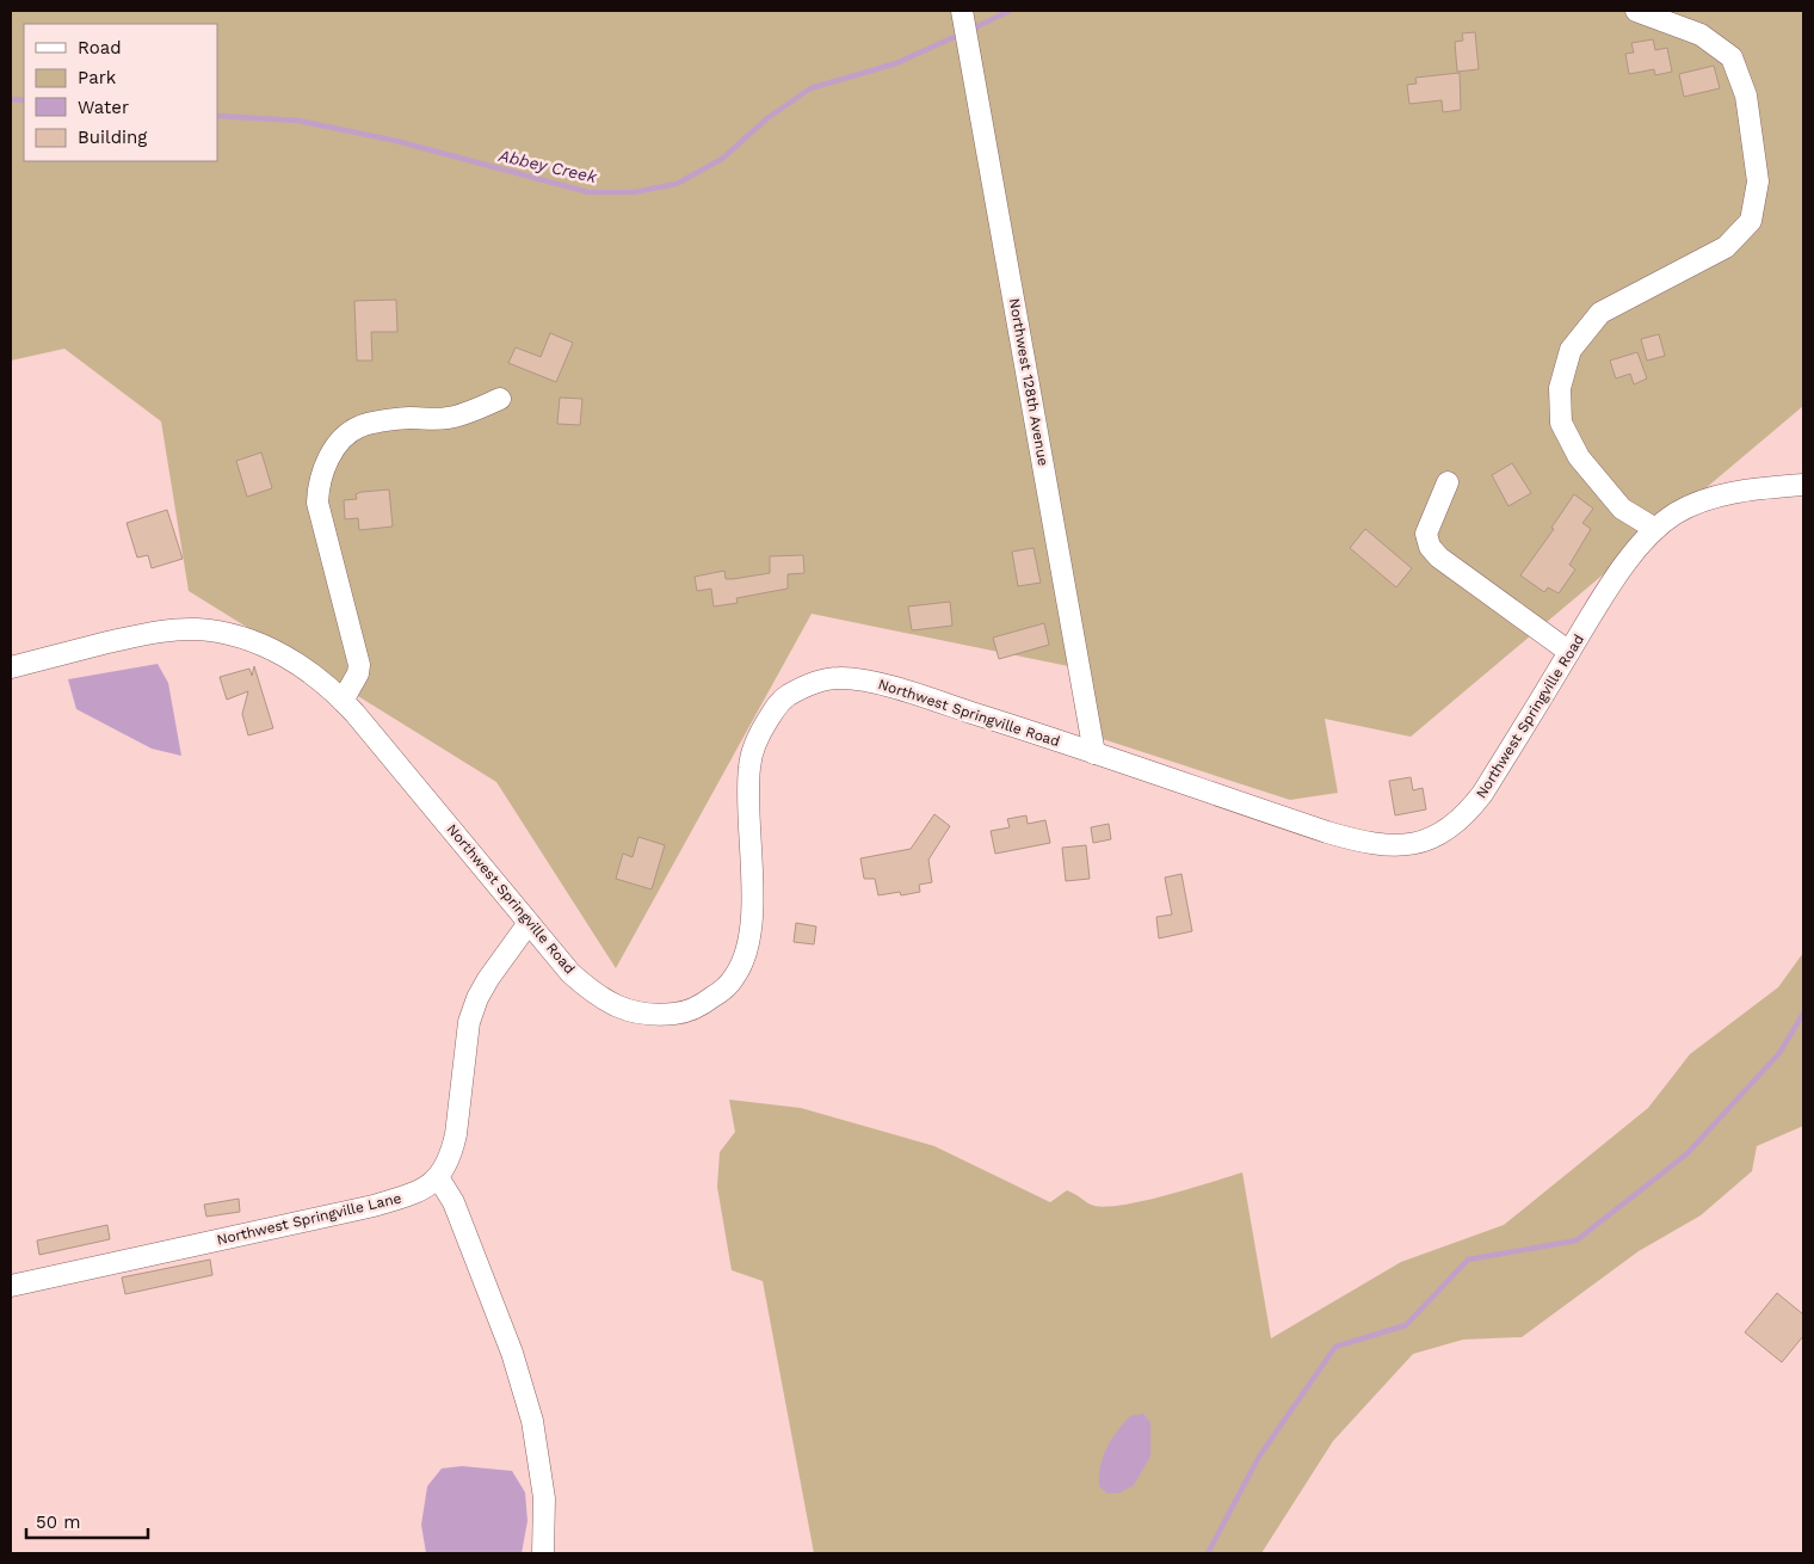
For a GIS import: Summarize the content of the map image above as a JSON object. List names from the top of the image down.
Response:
{
  "streets": {
    "street": ["Northwest 128th Avenue", "Northwest Springville Road", "Northwest Springville Lane"]
  },
  "crossings": [
    ["Northwest 128th Avenue", "Northwest Springville Road"],
    ["Northwest Springville Road", "Northwest Springville Lane"]
  ],
  "water": ["Abbey Creek"],
  "legend": [
    "Road",
    "Park",
    "Water",
    "Building"
  ],
  "scale_bar": "50 m"
}
